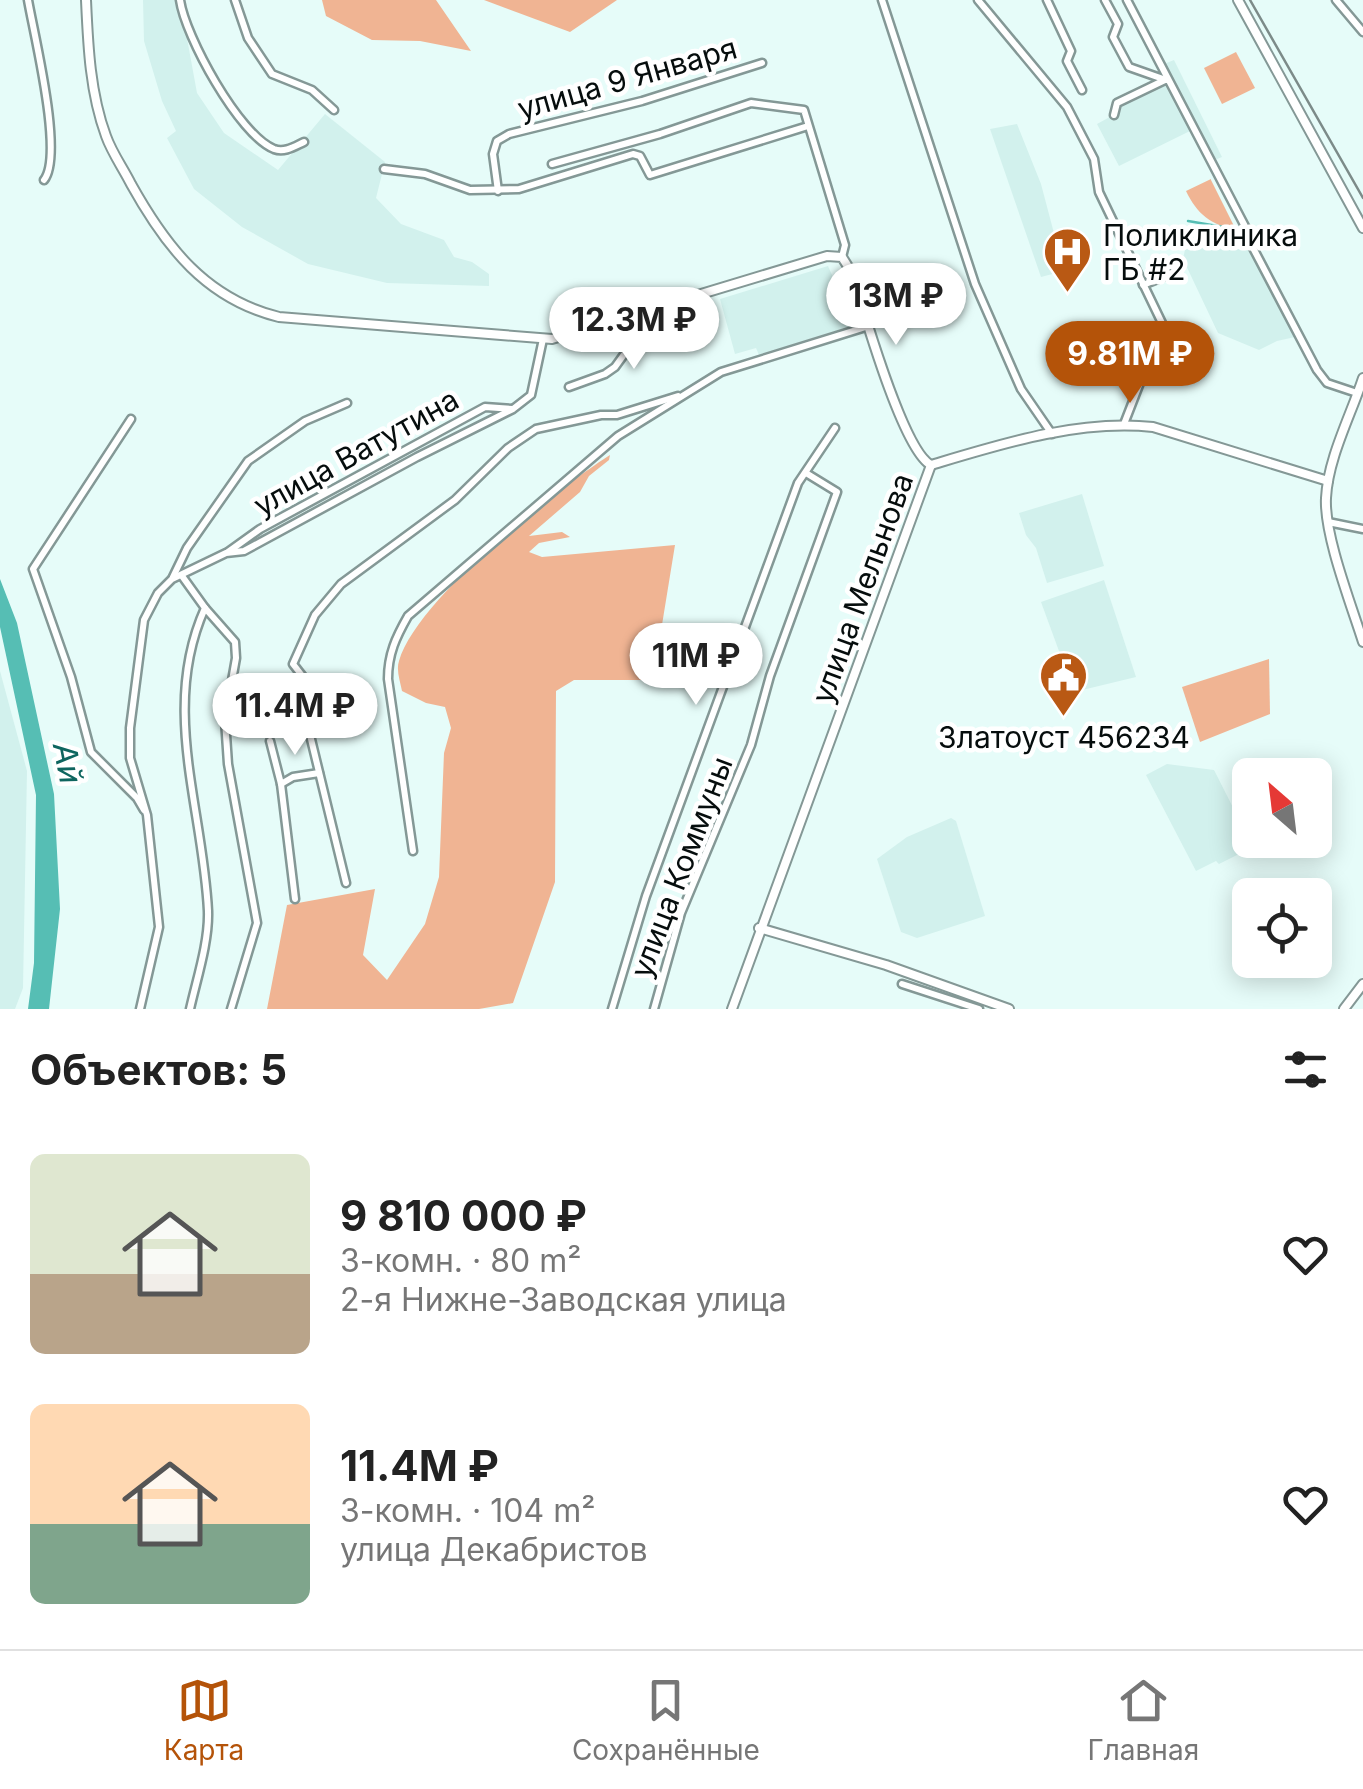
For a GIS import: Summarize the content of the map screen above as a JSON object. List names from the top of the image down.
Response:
{
  "streets": {
    "main road": ["улица Мельнова"],
    "street": ["улица 9 Января", "улица Ватутина", "улица Коммуны"]
  },
  "water": ["Ай"],
  "places": {
    "hospital": ["Поликлиника ГБ #2"],
    "public building": ["Златоуст 456234"]
  },
  "north": "top left",
  "page": {
    "price": [
      "13M ₽",
      "12.3M ₽",
      "9.81M ₽",
      "11M ₽",
      "11.4M ₽"
    ],
    "heading": "Объектов: 5",
    "list": [
      {
        "name": "9 810 000 ₽",
        "note": "3-комн. · 80 m² · 2-я Нижне-Заводская улица"
      },
      {
        "name": "11.4M ₽",
        "note": "3-комн. · 104 m² · улица Декабристов"
      }
    ],
    "tabs": ["Карта", "Сохранённые", "Главная"]
  }
}
